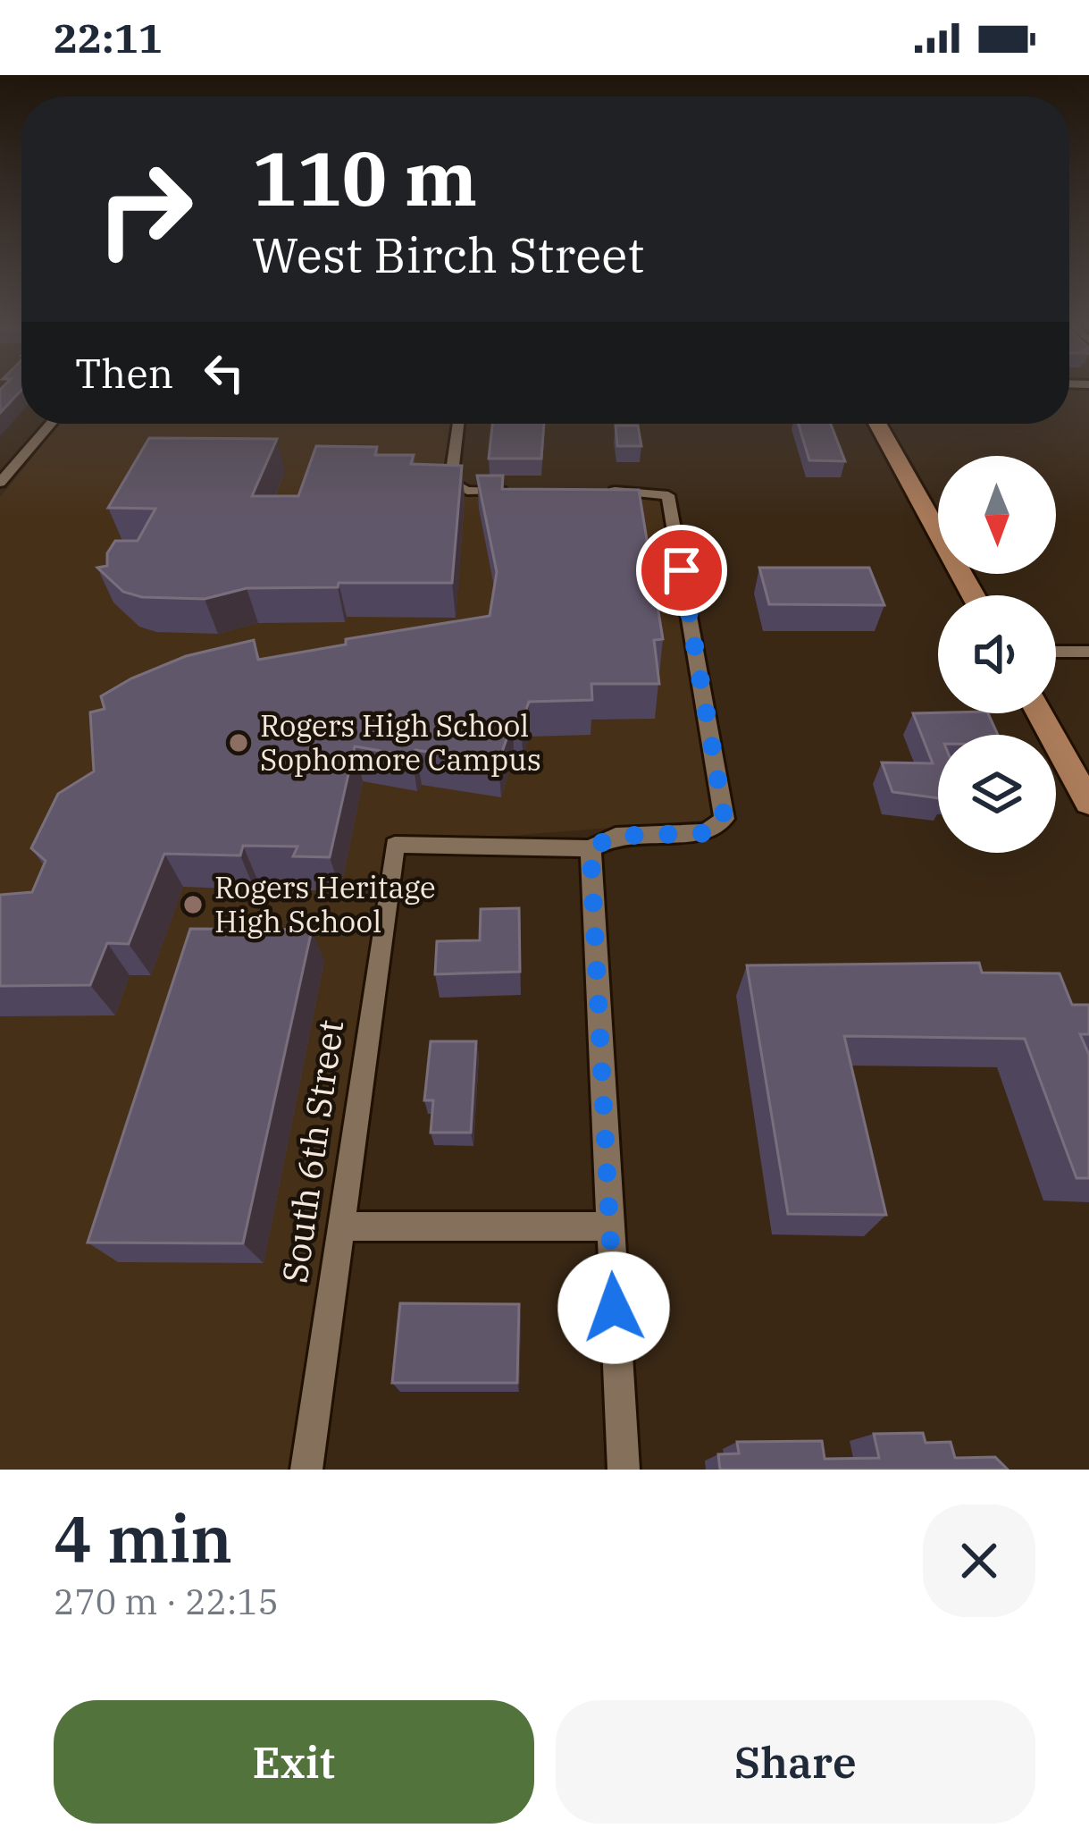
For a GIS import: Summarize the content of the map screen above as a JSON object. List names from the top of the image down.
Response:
{
  "streets": {
    "street": ["South 6th Street"]
  },
  "places": ["Rogers High School Sophomore Campus", "Rogers Heritage High School"],
  "north": "bottom",
  "page": {
    "status": "22:11",
    "turn": ["110 m", "West Birch Street"],
    "then": "Then",
    "heading": ["4 min", "270 m · 22:15"],
    "buttons": ["Exit", "Share"]
  }
}
